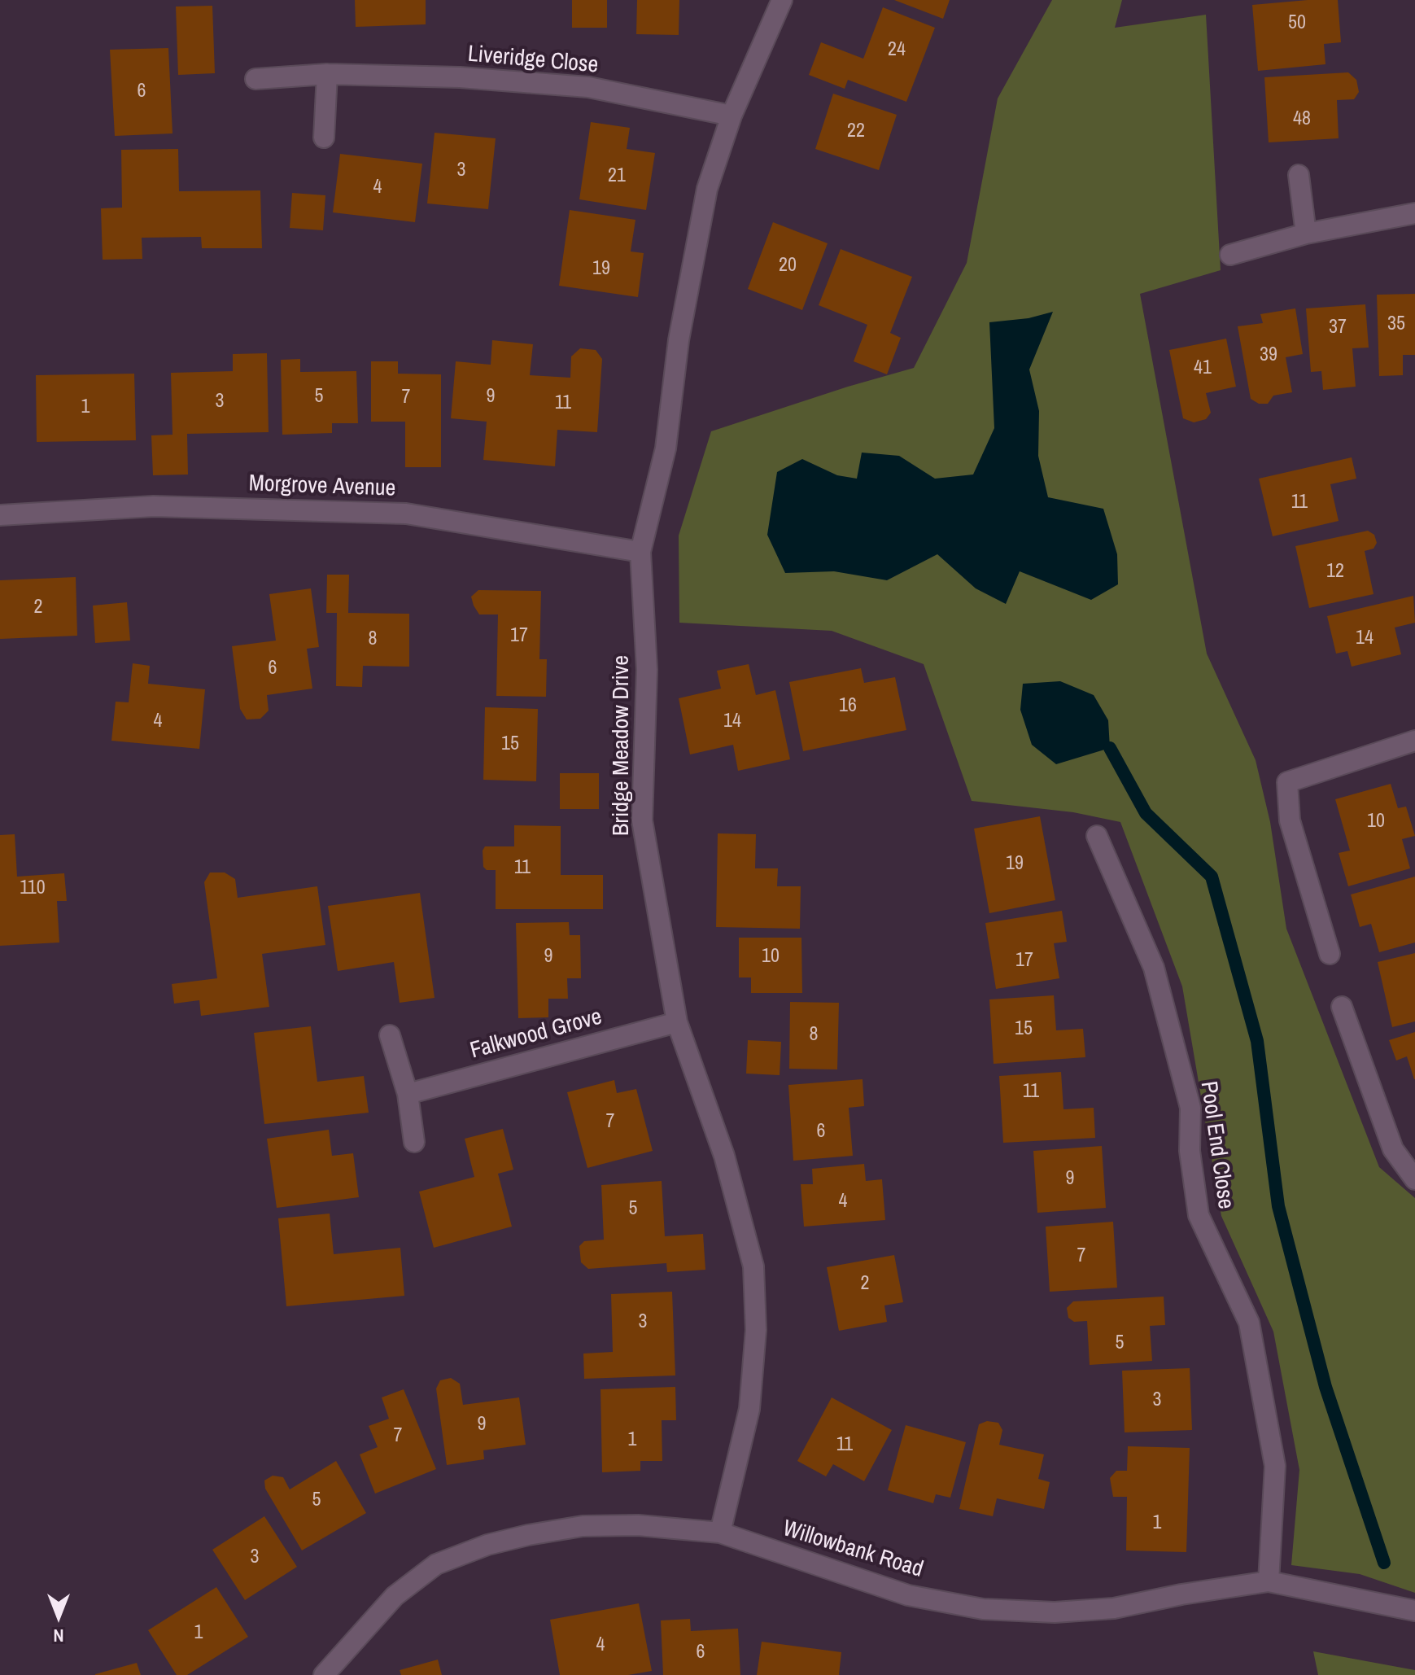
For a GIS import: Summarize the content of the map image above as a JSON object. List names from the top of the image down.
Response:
{
  "streets": {
    "street": [
      "Liveridge Close",
      "Morgrove Avenue",
      "Bridge Meadow Drive",
      "Falkwood Grove",
      "Pool End Close",
      "Willowbank Road"
    ]
  },
  "crossings": [
    ["Liveridge Close", "Bridge Meadow Drive"],
    ["Morgrove Avenue", "Bridge Meadow Drive"],
    ["Bridge Meadow Drive", "Falkwood Grove"],
    ["Bridge Meadow Drive", "Willowbank Road"],
    ["Pool End Close", "Willowbank Road"]
  ],
  "house_numbers": [
    "50",
    "24",
    "6",
    "48",
    "22",
    "3",
    "21",
    "4",
    "20",
    "19",
    "35",
    "37",
    "39",
    "41",
    "5",
    "9",
    "7",
    "3",
    "11",
    "1",
    "11",
    "12",
    "2",
    "17",
    "14",
    "8",
    "6",
    "16",
    "4",
    "14",
    "15",
    "10",
    "19",
    "11",
    "110",
    "9",
    "10",
    "17",
    "15",
    "8",
    "11",
    "7",
    "6",
    "9",
    "4",
    "5",
    "7",
    "2",
    "3",
    "5",
    "3",
    "9",
    "7",
    "1",
    "11",
    "5",
    "1",
    "3",
    "1",
    "4",
    "6"
  ],
  "north": "bottom"
}
